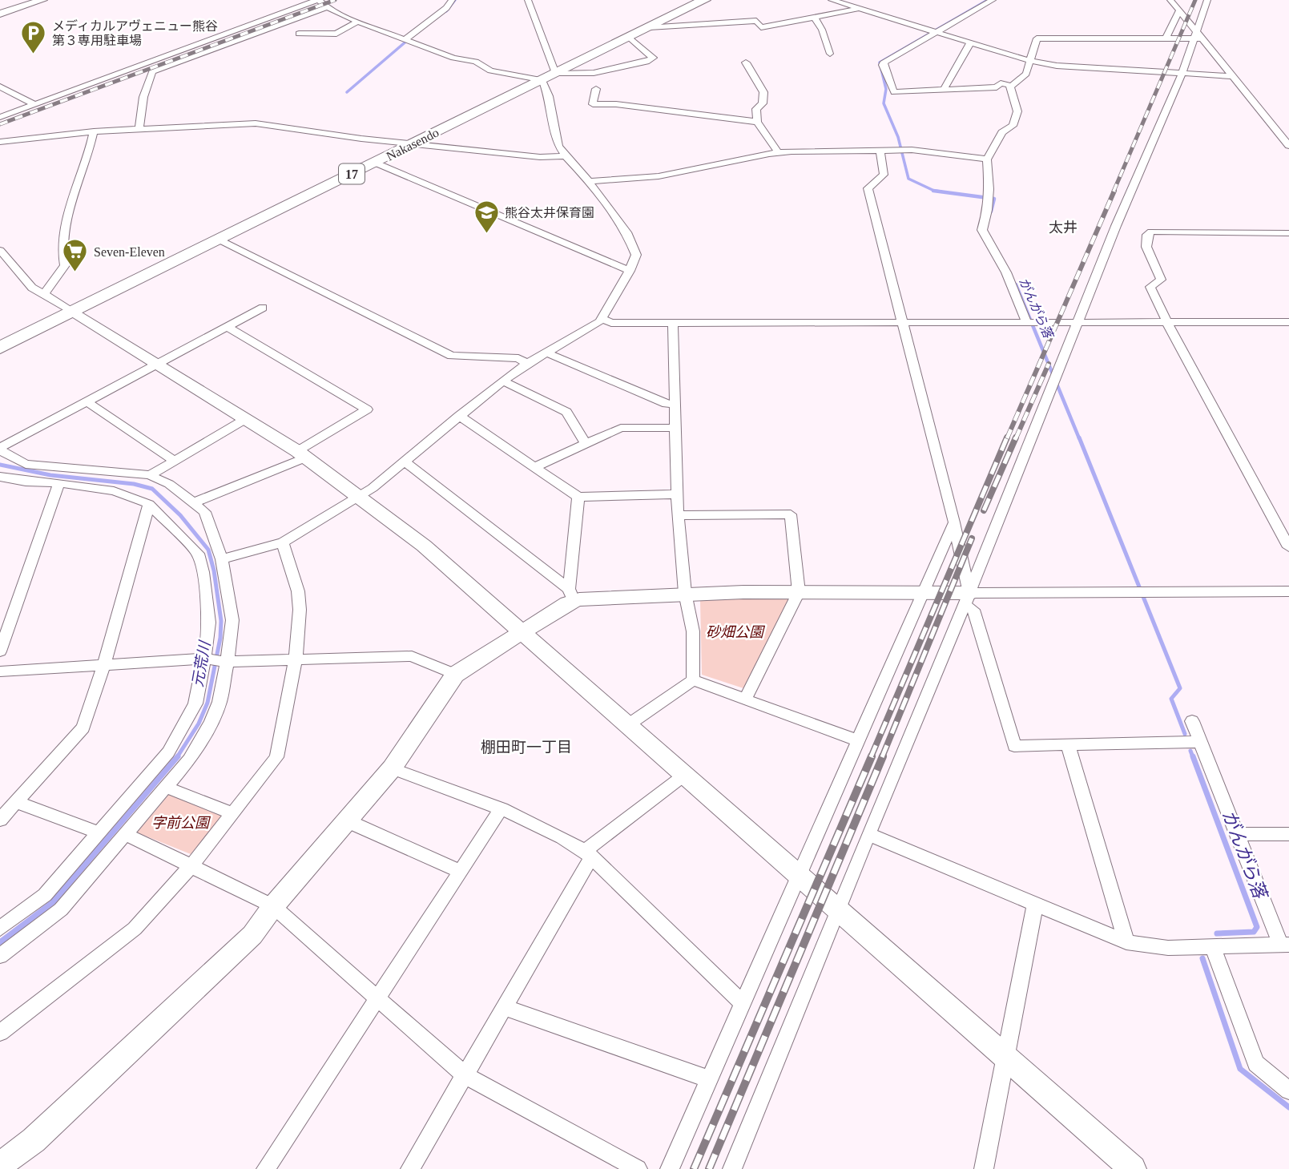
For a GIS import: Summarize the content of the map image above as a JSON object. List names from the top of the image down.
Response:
{
  "streets": {
    "highway": ["Nakasendo", "17"]
  },
  "districts": ["太井", "棚田町一丁目"],
  "water": ["がんがら落", "元荒川"],
  "parks": ["砂畑公園", "字前公園"],
  "places": {
    "parking": ["メディカルアヴェニュー熊谷 第３専用駐車場"],
    "school or university": ["熊谷太井保育園"],
    "supermarket": ["Seven-Eleven"]
  }
}
